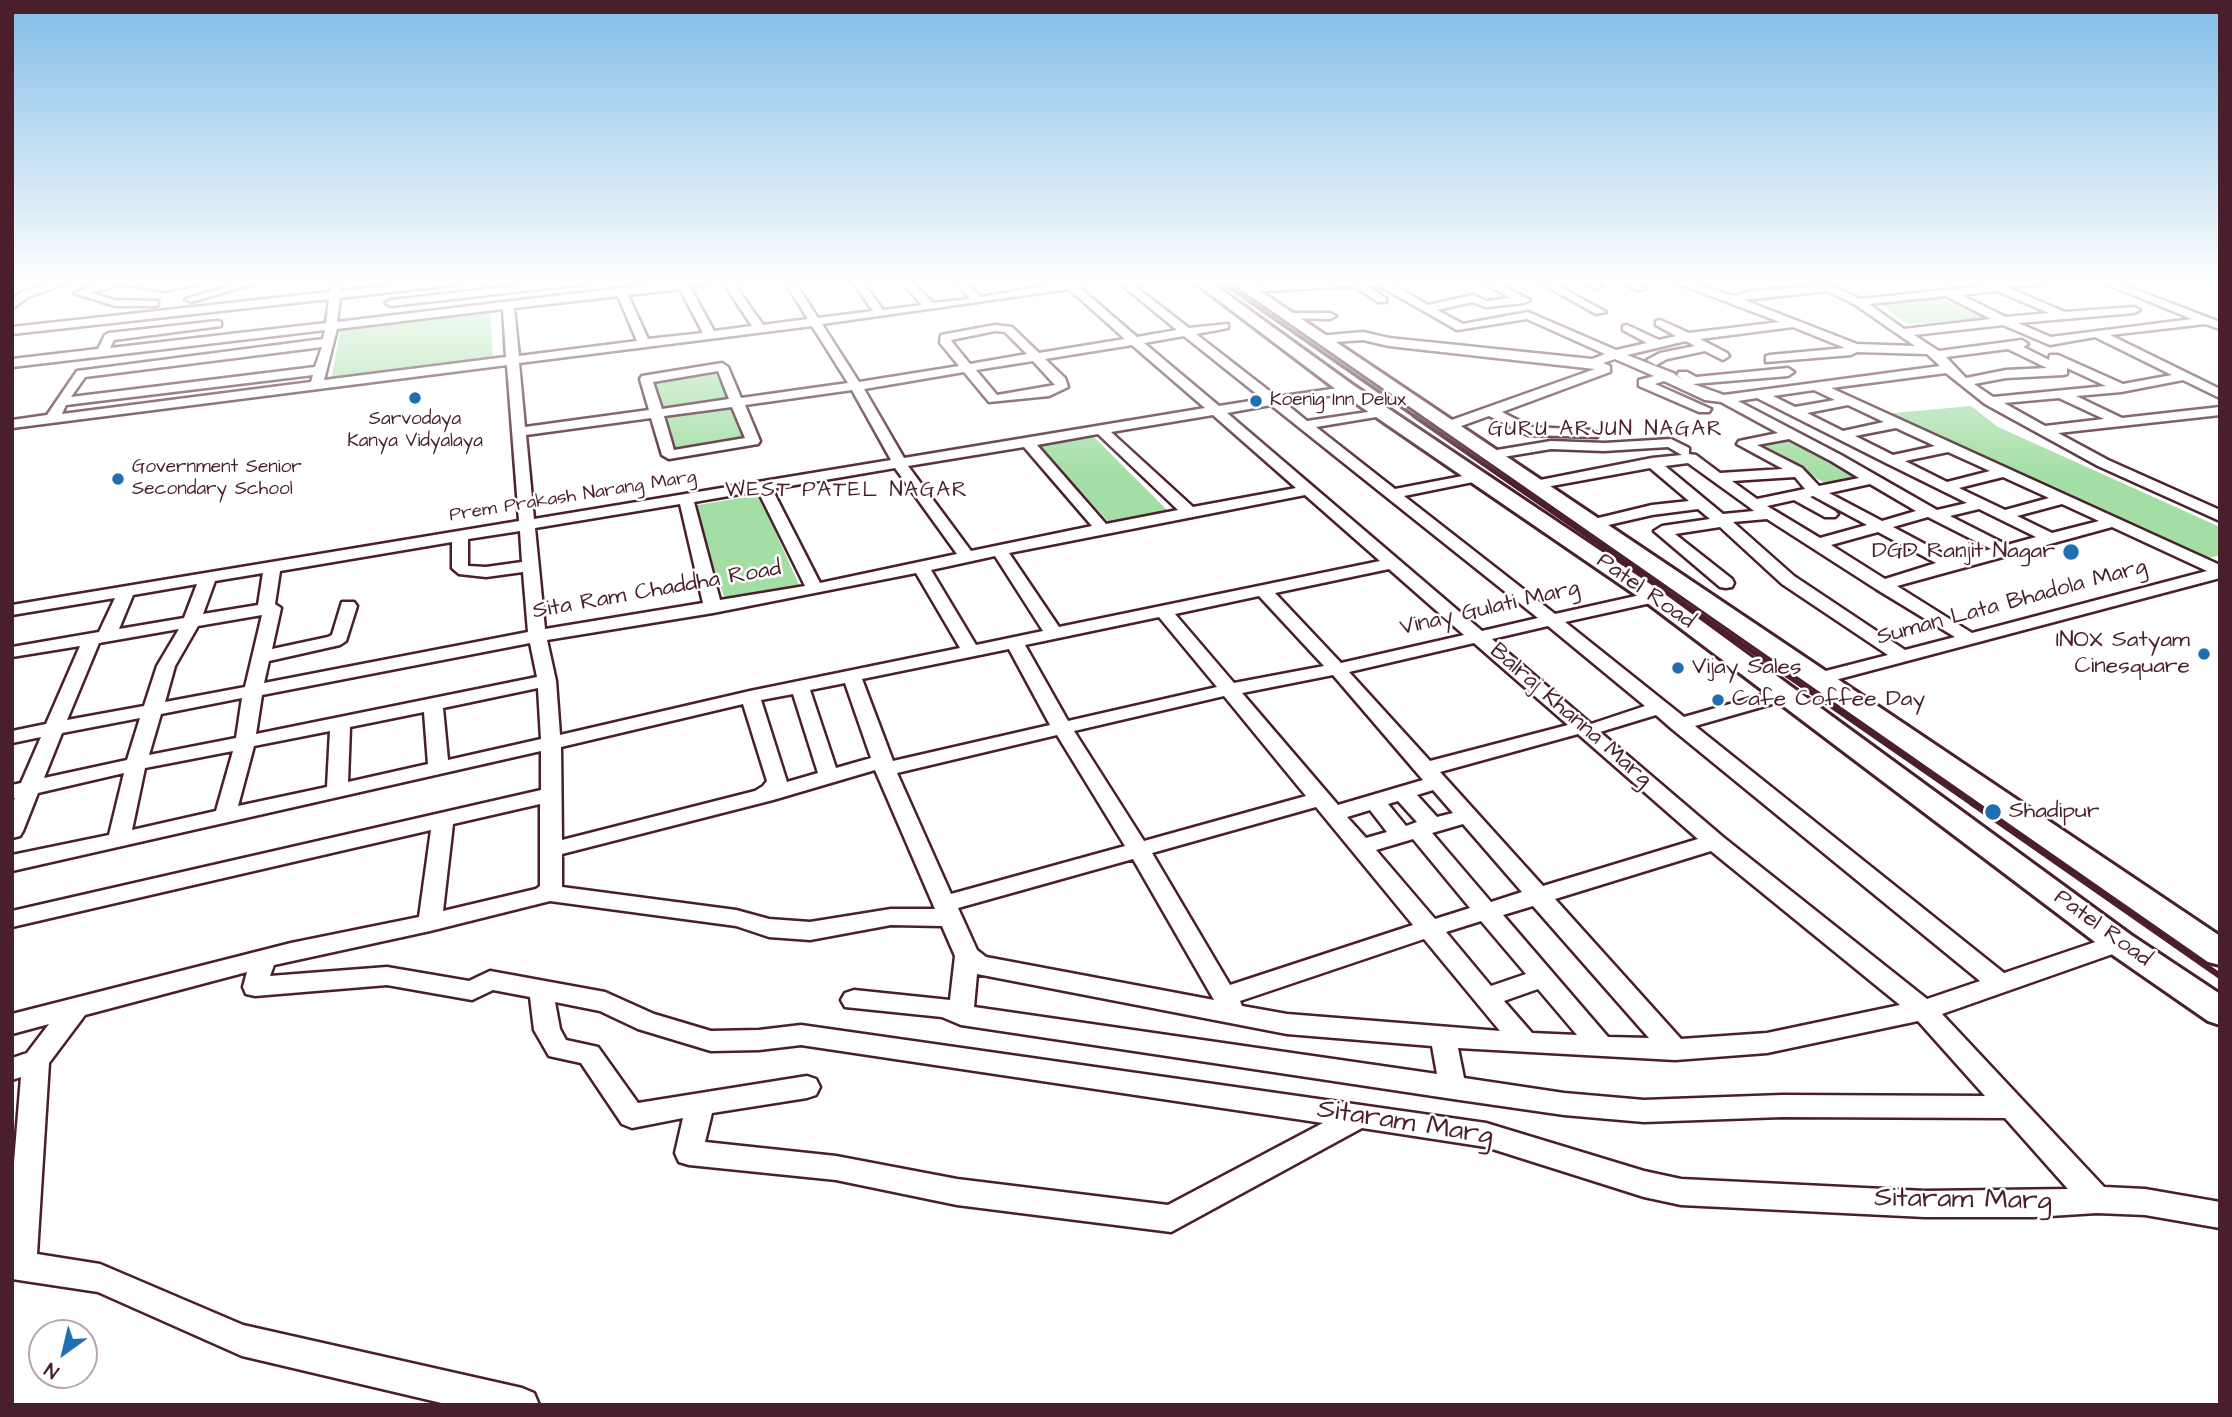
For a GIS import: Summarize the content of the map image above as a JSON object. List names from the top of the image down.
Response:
{
  "streets": {
    "main road": ["Patel Road"],
    "street": [
      "Prem Prakash Narang Marg",
      "Sita Ram Chaddha Road",
      "Suman Lata Bhadola Marg",
      "Vinay Gulati Marg",
      "Balraj Khanna Marg",
      "Sitaram Marg"
    ]
  },
  "crossings": [
    ["Prem Prakash Narang Marg", "Patel Road"],
    ["Prem Prakash Narang Marg", "Balraj Khanna Marg"],
    ["Sita Ram Chaddha Road", "Balraj Khanna Marg"],
    ["Patel Road", "Suman Lata Bhadola Marg"],
    ["Patel Road", "Vinay Gulati Marg"],
    ["Vinay Gulati Marg", "Balraj Khanna Marg"],
    ["Balraj Khanna Marg", "Sitaram Marg"]
  ],
  "districts": ["GURU ARJUN NAGAR", "WEST PATEL NAGAR"],
  "places": [
    "Sarvodaya Kanya Vidyalaya",
    "Koenig Inn Delux",
    "Government Senior Secondary School",
    "DGD Ranjit Nagar",
    "INOX Satyam Cinesquare",
    "Vijay Sales",
    "Cafe Coffee Day",
    "Shadipur"
  ],
  "north": "bottom left"
}
